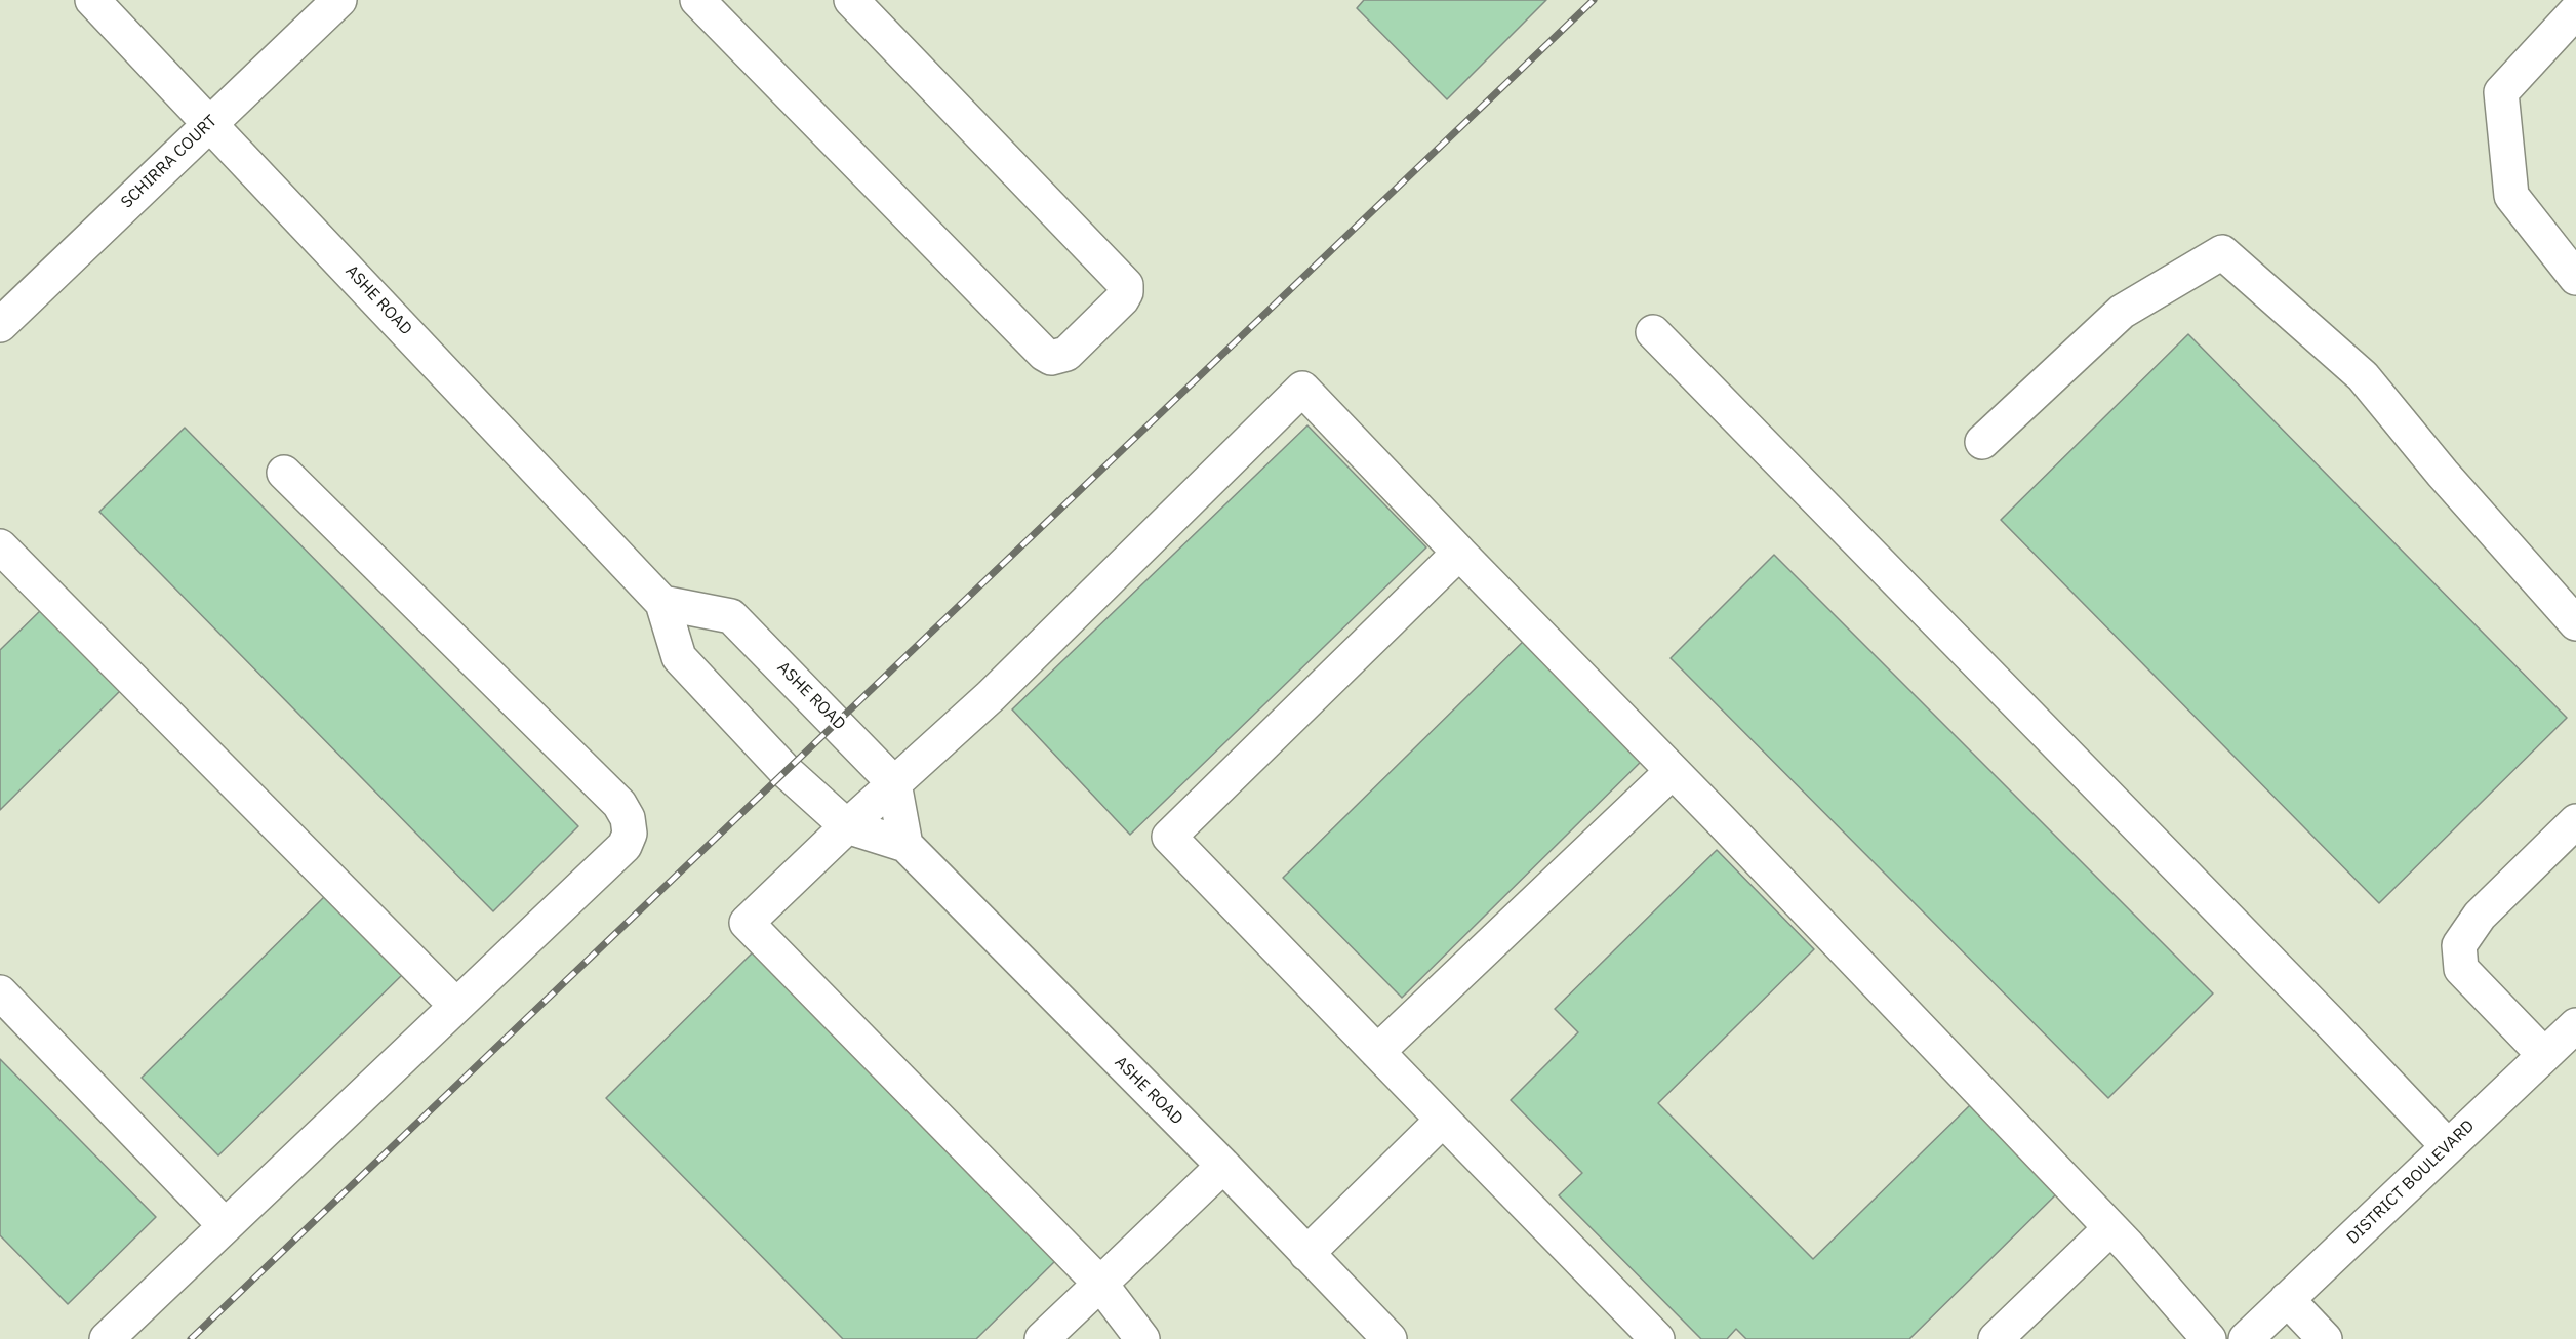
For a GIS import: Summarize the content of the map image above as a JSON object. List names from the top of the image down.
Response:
{
  "streets": {
    "street": ["SCHIRRA COURT", "ASHE ROAD", "DISTRICT BOULEVARD"]
  },
  "crossings": [
    ["SCHIRRA COURT", "ASHE ROAD"]
  ]
}
